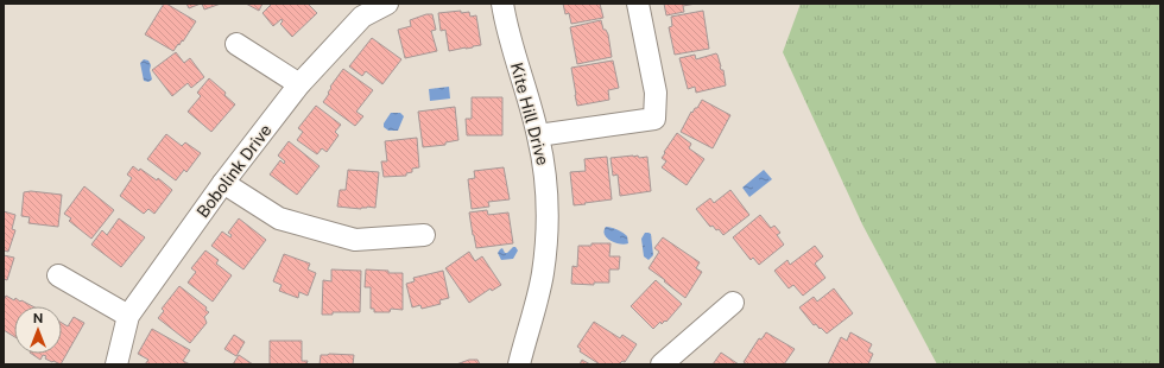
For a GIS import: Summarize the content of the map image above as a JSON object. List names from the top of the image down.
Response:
{
  "streets": {
    "street": ["Kite Hill Drive", "Bobolink Drive"]
  },
  "north": "top"
}
